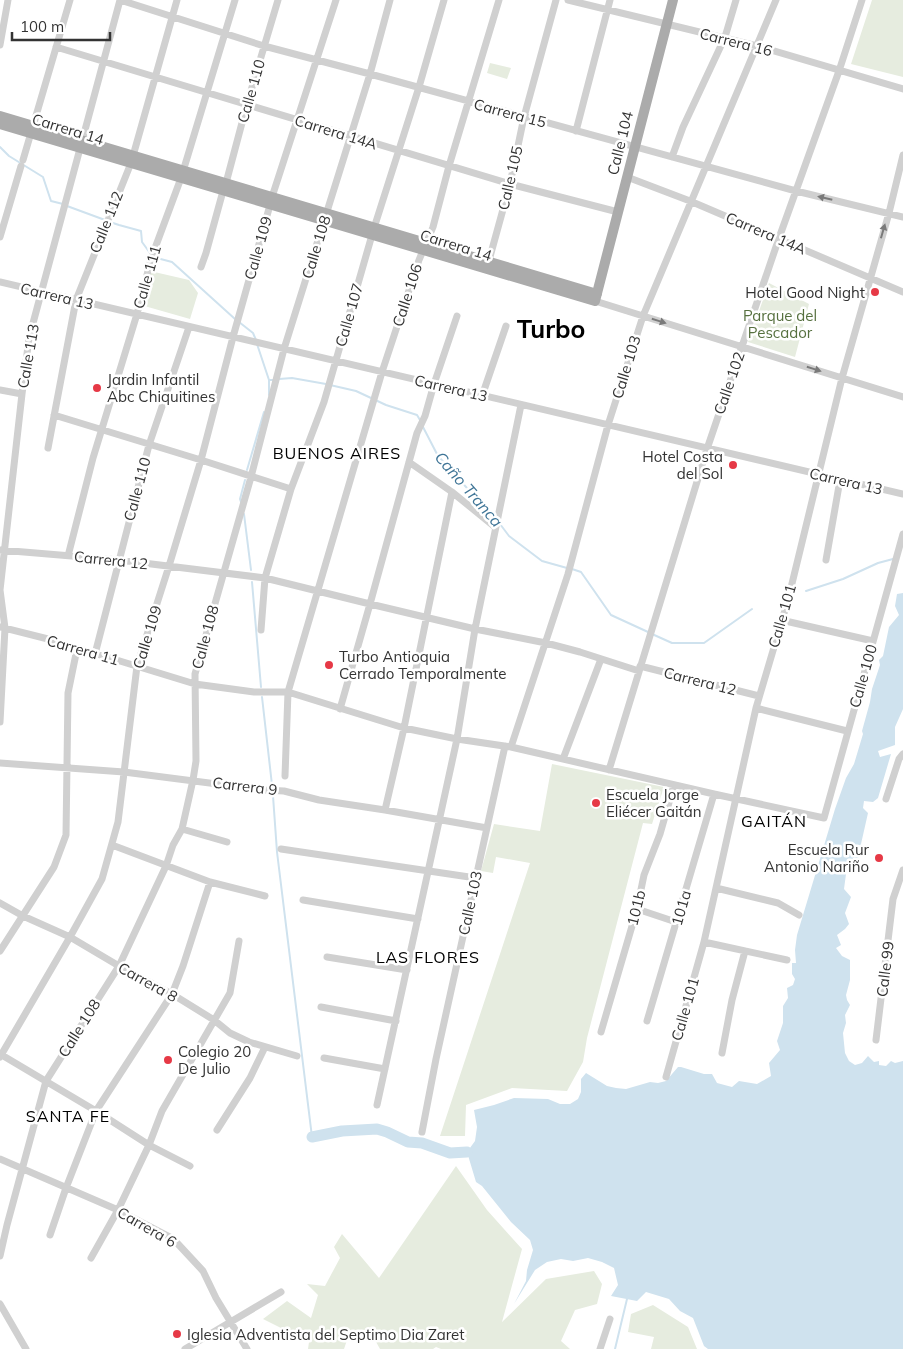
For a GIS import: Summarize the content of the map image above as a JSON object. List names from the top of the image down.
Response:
{
  "streets": {
    "main road": ["Carrera 14", "Calle 104"],
    "street": [
      "Carrera 16",
      "Calle 110",
      "Carrera 15",
      "Carrera 14A",
      "Calle 105",
      "Calle 112",
      "Calle 108",
      "Calle 109",
      "Calle 111",
      "Calle 106",
      "Carrera 13",
      "Calle 107",
      "Calle 113",
      "Calle 103",
      "Calle 102",
      "Carrera 12",
      "Calle 101",
      "Carrera 11",
      "Calle 100",
      "Carrera 9",
      "101b",
      "101a",
      "Calle 99",
      "Carrera 8",
      "Carrera 6"
    ]
  },
  "crossings": [
    ["Carrera 16", "Calle 104"],
    ["Carrera 16", "Calle 103"],
    ["Carrera 16", "Calle 102"],
    ["Calle 110", "Carrera 15"],
    ["Calle 110", "Carrera 14"],
    ["Calle 110", "Carrera 14A"],
    ["Calle 110", "Carrera 13"],
    ["Calle 110", "Carrera 12"],
    ["Calle 110", "Carrera 11"],
    ["Carrera 15", "Calle 104"],
    ["Carrera 15", "Calle 105"],
    ["Carrera 15", "Calle 112"],
    ["Carrera 15", "Calle 108"],
    ["Carrera 15", "Calle 109"],
    ["Carrera 15", "Calle 111"],
    ["Carrera 15", "Calle 106"],
    ["Carrera 15", "Calle 107"],
    ["Carrera 15", "Calle 113"],
    ["Carrera 15", "Calle 103"],
    ["Carrera 15", "Calle 102"],
    ["Carrera 15", "Calle 101"],
    ["Carrera 14", "Calle 104"],
    ["Carrera 14", "Calle 105"],
    ["Carrera 14", "Calle 112"],
    ["Carrera 14", "Calle 108"],
    ["Carrera 14", "Calle 109"],
    ["Carrera 14", "Calle 111"],
    ["Carrera 14", "Calle 106"],
    ["Carrera 14", "Calle 107"],
    ["Carrera 14", "Calle 113"],
    ["Carrera 14", "Calle 103"],
    ["Carrera 14", "Calle 102"],
    ["Carrera 14", "Calle 101"],
    ["Carrera 14A", "Calle 104"],
    ["Carrera 14A", "Calle 105"],
    ["Carrera 14A", "Calle 112"],
    ["Carrera 14A", "Calle 108"],
    ["Carrera 14A", "Calle 109"],
    ["Carrera 14A", "Calle 111"],
    ["Carrera 14A", "Calle 106"],
    ["Carrera 14A", "Calle 107"],
    ["Carrera 14A", "Calle 113"],
    ["Carrera 14A", "Calle 103"],
    ["Carrera 14A", "Calle 102"],
    ["Carrera 14A", "Calle 101"],
    ["Calle 112", "Carrera 13"],
    ["Calle 108", "Carrera 13"],
    ["Calle 108", "Carrera 12"],
    ["Calle 108", "Carrera 11"],
    ["Calle 108", "Carrera 9"],
    ["Calle 108", "Carrera 8"],
    ["Calle 108", "Carrera 6"],
    ["Calle 109", "Carrera 13"],
    ["Calle 109", "Carrera 12"],
    ["Calle 109", "Carrera 11"],
    ["Calle 109", "Carrera 9"],
    ["Calle 109", "Carrera 8"],
    ["Calle 111", "Carrera 13"],
    ["Calle 111", "Carrera 12"],
    ["Calle 106", "Carrera 13"],
    ["Calle 106", "Carrera 11"],
    ["Carrera 13", "Calle 107"],
    ["Carrera 13", "Calle 113"],
    ["Carrera 13", "Calle 103"],
    ["Carrera 13", "Calle 102"],
    ["Carrera 13", "Calle 101"],
    ["Calle 107", "Carrera 12"],
    ["Calle 113", "Carrera 12"],
    ["Calle 113", "Carrera 11"],
    ["Calle 103", "Carrera 12"],
    ["Calle 103", "Carrera 11"],
    ["Calle 103", "Carrera 9"],
    ["Calle 102", "Carrera 12"],
    ["Calle 102", "Carrera 11"],
    ["Carrera 12", "Calle 101"],
    ["Calle 101", "Carrera 11"],
    ["Carrera 11", "Calle 100"],
    ["Carrera 11", "101b"],
    ["Carrera 11", "101a"]
  ],
  "districts": [
    "Turbo",
    "BUENOS AIRES",
    "GAITÁN",
    "LAS FLORES",
    "SANTA FE"
  ],
  "water": ["Caño Tranca"],
  "parks": ["Parque del Pescador"],
  "places": [
    "Hotel Good Night",
    "Jardin Infantil Abc Chiquitines",
    "Hotel Costa del Sol",
    "Turbo Antioquia Cerrado Temporalmente",
    "Escuela Jorge Eliécer Gaitán",
    "Escuela Rur Antonio Nariño",
    "Colegio 20 De Julio",
    "Iglesia Adventista del Septimo Dia Zaret"
  ],
  "scale_bar": "100 m"
}
